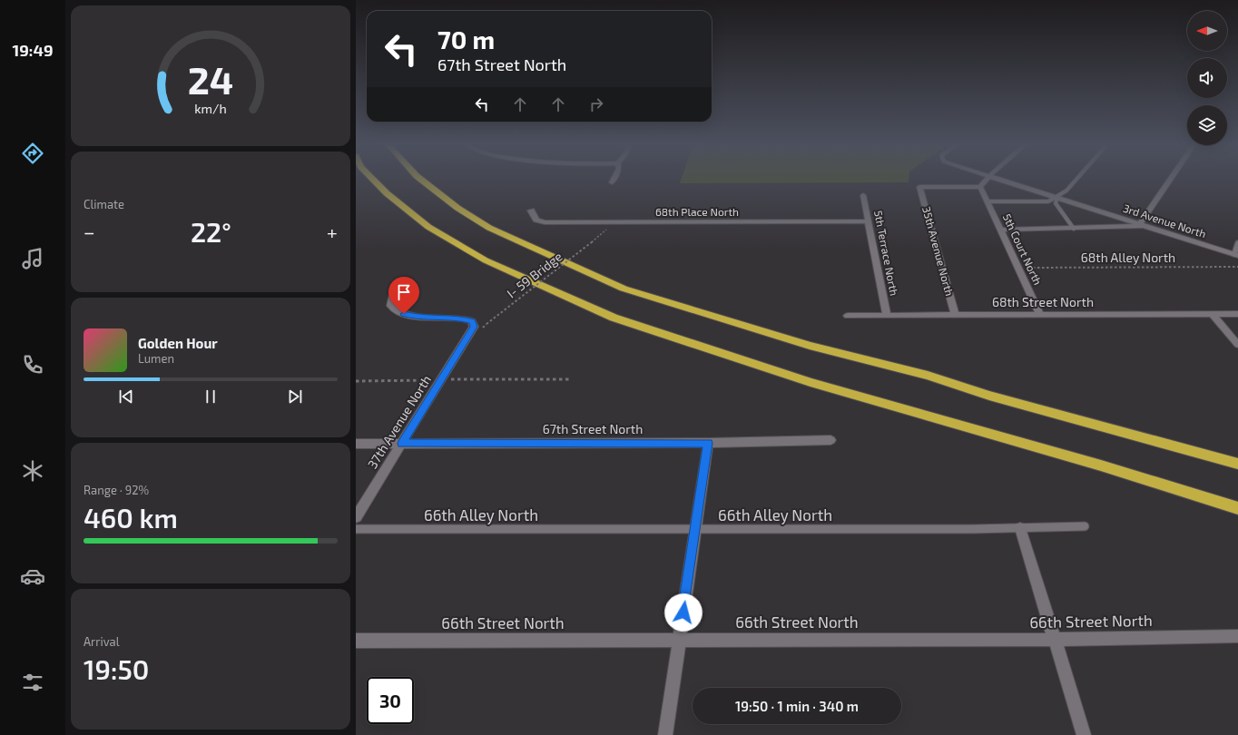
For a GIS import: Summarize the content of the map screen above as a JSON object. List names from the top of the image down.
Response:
{
  "streets": {
    "street": [
      "68th Place North",
      "3rd Avenue North",
      "5th Court North",
      "35th Avenue North",
      "5th Terrace North",
      "68th Street North",
      "37th Avenue North",
      "67th Street North",
      "66th Street North"
    ],
    "lane": ["66th Alley North"],
    "path": ["68th Alley North", "I- 59 Bridge"]
  },
  "crossings": [
    ["68th Place North", "5th Terrace North"],
    ["5th Court North", "35th Avenue North"],
    ["5th Court North", "68th Alley North"],
    ["5th Court North", "68th Street North"],
    ["35th Avenue North", "68th Street North"],
    ["5th Terrace North", "68th Street North"],
    ["37th Avenue North", "67th Street North"]
  ],
  "north": "left",
  "page": {
    "tabs": "19:49",
    "turn": ["70 m", "67th Street North"],
    "tile": [
      "Climate",
      ["Range · 92%", "460 km"],
      ["Arrival", "19:50"]
    ],
    "heat": ["−", "22°", "+"],
    "song": ["Golden Hour", "Lumen"],
    "limit": "30",
    "trip": "19:50 · 1 min · 340 m",
    "gauge": ["24", "km/h"]
  }
}
